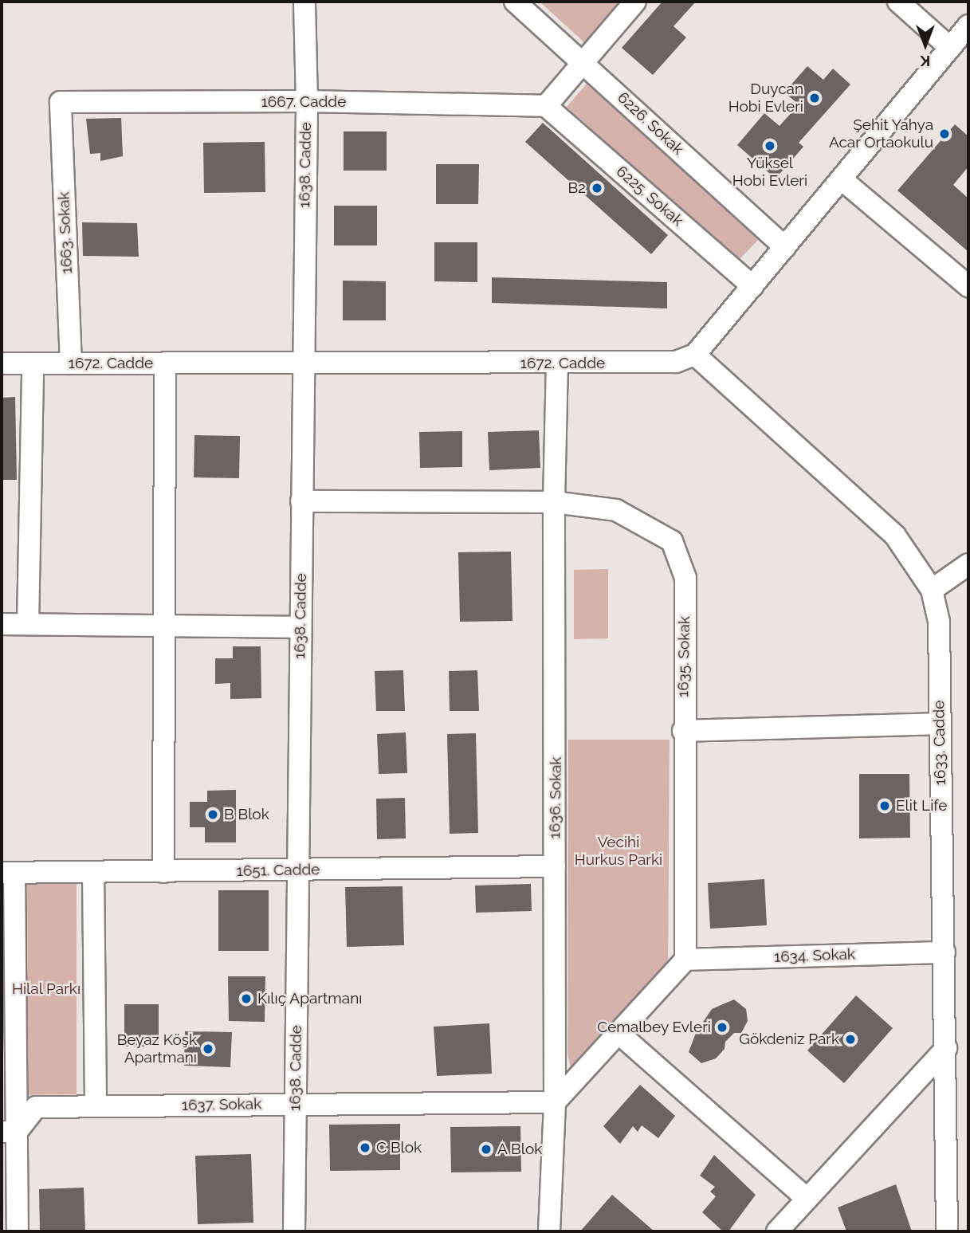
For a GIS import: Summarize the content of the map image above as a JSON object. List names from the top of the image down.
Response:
{
  "streets": {
    "street": [
      "1667. Cadde",
      "6226. Sokak",
      "1638. Cadde",
      "6225. Sokak",
      "1663. Sokak",
      "1672. Cadde",
      "1635. Sokak",
      "1633. Cadde",
      "1636. Sokak",
      "1651. Cadde",
      "1634. Sokak",
      "1637. Sokak"
    ]
  },
  "crossings": [
    ["1667. Cadde", "1638. Cadde"],
    ["1667. Cadde", "6225. Sokak"],
    ["1667. Cadde", "1663. Sokak"],
    ["1638. Cadde", "1672. Cadde"],
    ["1638. Cadde", "1635. Sokak"],
    ["1638. Cadde", "1651. Cadde"],
    ["1638. Cadde", "1637. Sokak"],
    ["1663. Sokak", "1672. Cadde"],
    ["1672. Cadde", "1633. Cadde"],
    ["1672. Cadde", "1636. Sokak"],
    ["1635. Sokak", "1636. Sokak"],
    ["1635. Sokak", "1634. Sokak"],
    ["1633. Cadde", "1634. Sokak"],
    ["1636. Sokak", "1651. Cadde"],
    ["1636. Sokak", "1637. Sokak"]
  ],
  "parks": ["Vecihi Hurkus Parki", "Hilal Parkı"],
  "places": [
    "Duycan Hobi Evleri",
    "Şehit Yahya Acar Ortaokulu",
    "Yüksel Hobi Evleri",
    "B2",
    "Elit Life",
    "B Blok",
    "Kılıç Apartmanı",
    "Cemalbey Evleri",
    "Gökdeniz Park",
    "Beyaz Köşk Apartmanı",
    "C Blok",
    "A Blok"
  ],
  "north": "bottom"
}
